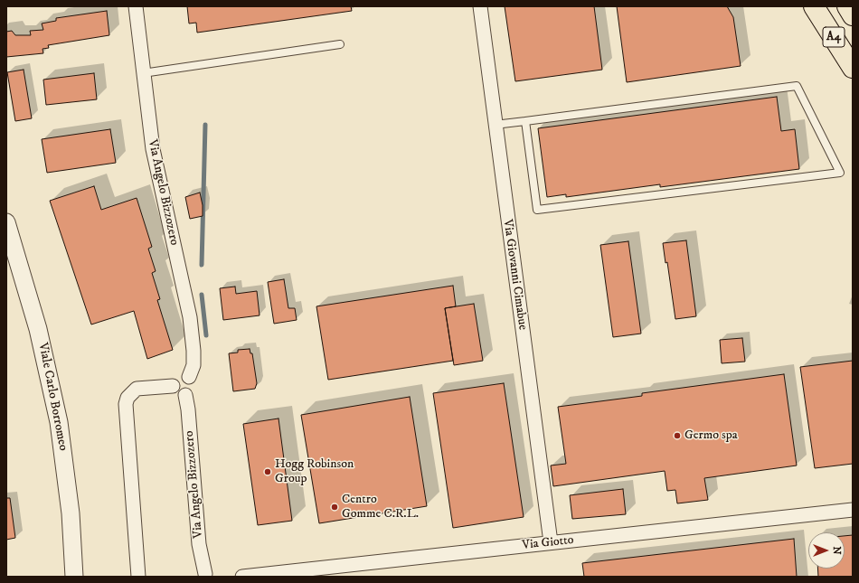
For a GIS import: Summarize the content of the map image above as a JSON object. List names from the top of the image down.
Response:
{
  "streets": {
    "highway": ["A4"],
    "street": [
      "Via Angelo Bizzozero",
      "Via Giovanni Cimabue",
      "Viale Carlo Borromeo",
      "Via Giotto"
    ]
  },
  "crossings": [
    ["Via Giovanni Cimabue", "Via Giotto"]
  ],
  "places": ["Germo spa", "Hogg Robinson Group", "Centro Gomme C.R.L."],
  "north": "right"
}
